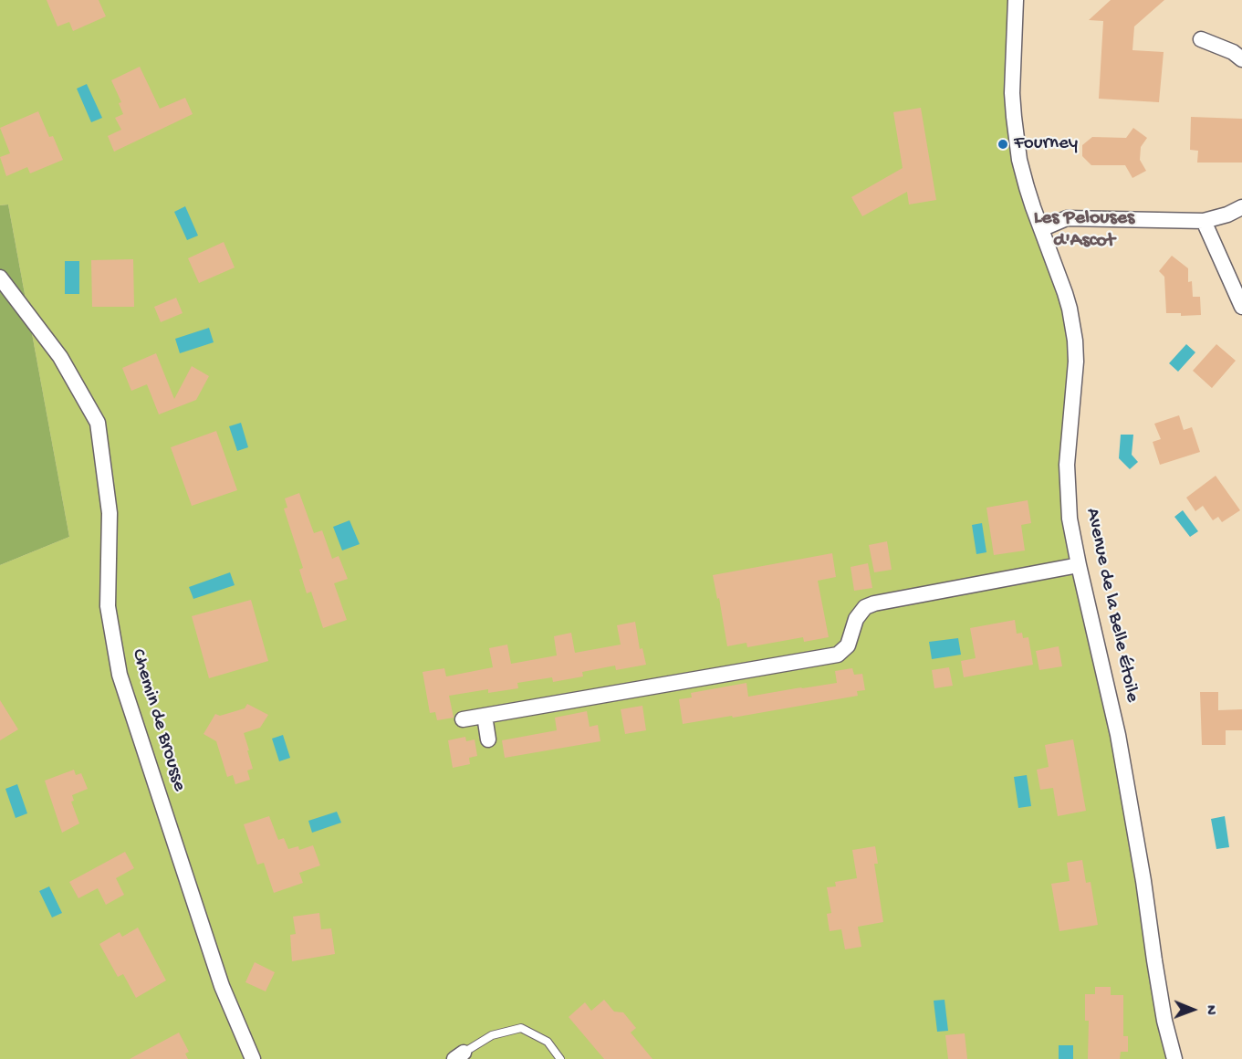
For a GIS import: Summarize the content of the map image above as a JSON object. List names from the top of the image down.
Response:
{
  "streets": {
    "street": ["Avenue de la Belle Étoile", "Chemin de Brousse"]
  },
  "districts": ["Les Pelouses d'Ascot"],
  "places": ["Fourney"],
  "north": "right"
}
